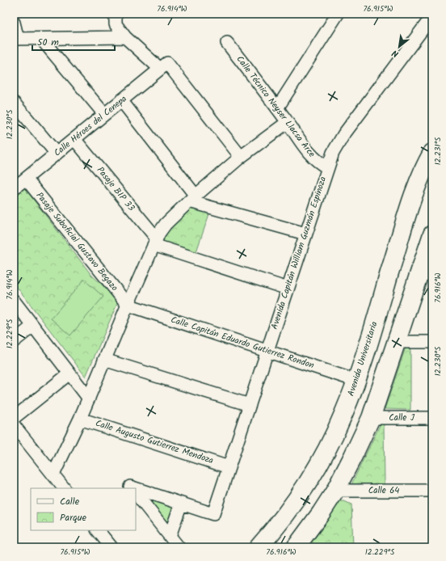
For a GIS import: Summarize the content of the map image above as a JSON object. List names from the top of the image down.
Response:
{
  "streets": {
    "street": [
      "Calle Técnico Neyser Llacsa Arce",
      "Calle Héroes del Cenepa",
      "Pasaje BIP 33",
      "Pasaje Suboficial Gustavo Begazo",
      "Avenida Capitán William Guzmán Espinoza",
      "Calle Capitán Eduardo Gutierrez Rondon",
      "Avenida Universitaria",
      "Calle J",
      "Calle Augusto Gutierrez Mendoza",
      "Calle 64"
    ]
  },
  "crossings": [
    ["Calle Técnico Neyser Llacsa Arce", "Avenida Capitán William Guzmán Espinoza"],
    ["Calle Héroes del Cenepa", "Pasaje BIP 33"],
    ["Calle Héroes del Cenepa", "Pasaje Suboficial Gustavo Begazo"],
    ["Pasaje Suboficial Gustavo Begazo", "Calle Capitán Eduardo Gutierrez Rondon"],
    ["Avenida Capitán William Guzmán Espinoza", "Calle Capitán Eduardo Gutierrez Rondon"],
    ["Avenida Capitán William Guzmán Espinoza", "Calle Augusto Gutierrez Mendoza"],
    ["Calle Capitán Eduardo Gutierrez Rondon", "Avenida Universitaria"]
  ],
  "legend": ["Calle", "Parque"],
  "scale_bar": "50 m",
  "north": "bottom left",
  "coordinates": [
    "76.914°W",
    "76.915°W",
    "12.230°S",
    "12.231°S",
    "76.916°W",
    "12.229°S"
  ]
}
